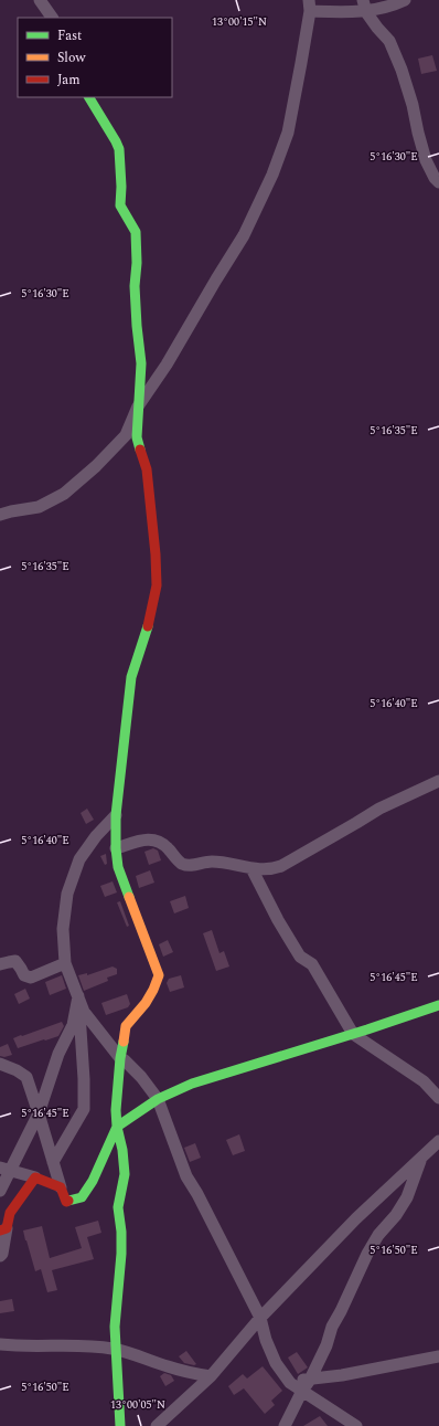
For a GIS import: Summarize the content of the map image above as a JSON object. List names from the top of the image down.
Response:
{
  "legend": ["Fast", "Slow", "Jam"],
  "coordinates": [
    "13°00'15\"N",
    "5°16'30\"E",
    "5°16'35\"E",
    "5°16'40\"E",
    "5°16'45\"E",
    "5°16'50\"E",
    "13°00'05\"N"
  ]
}
